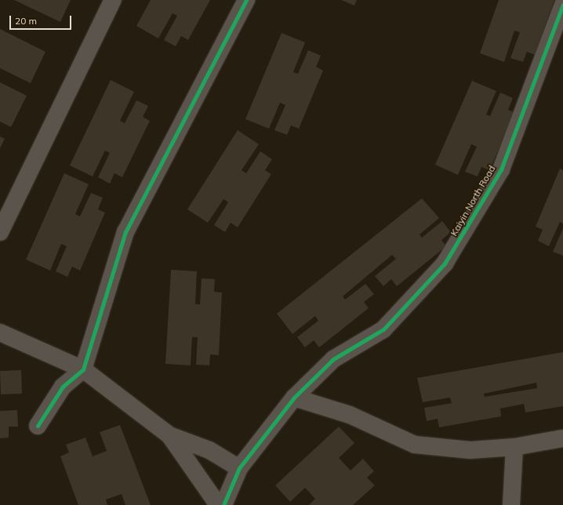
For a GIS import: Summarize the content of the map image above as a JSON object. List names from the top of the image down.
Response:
{
  "streets": {
    "street": ["Kaiyin North Road"]
  },
  "scale_bar": "20 m"
}
